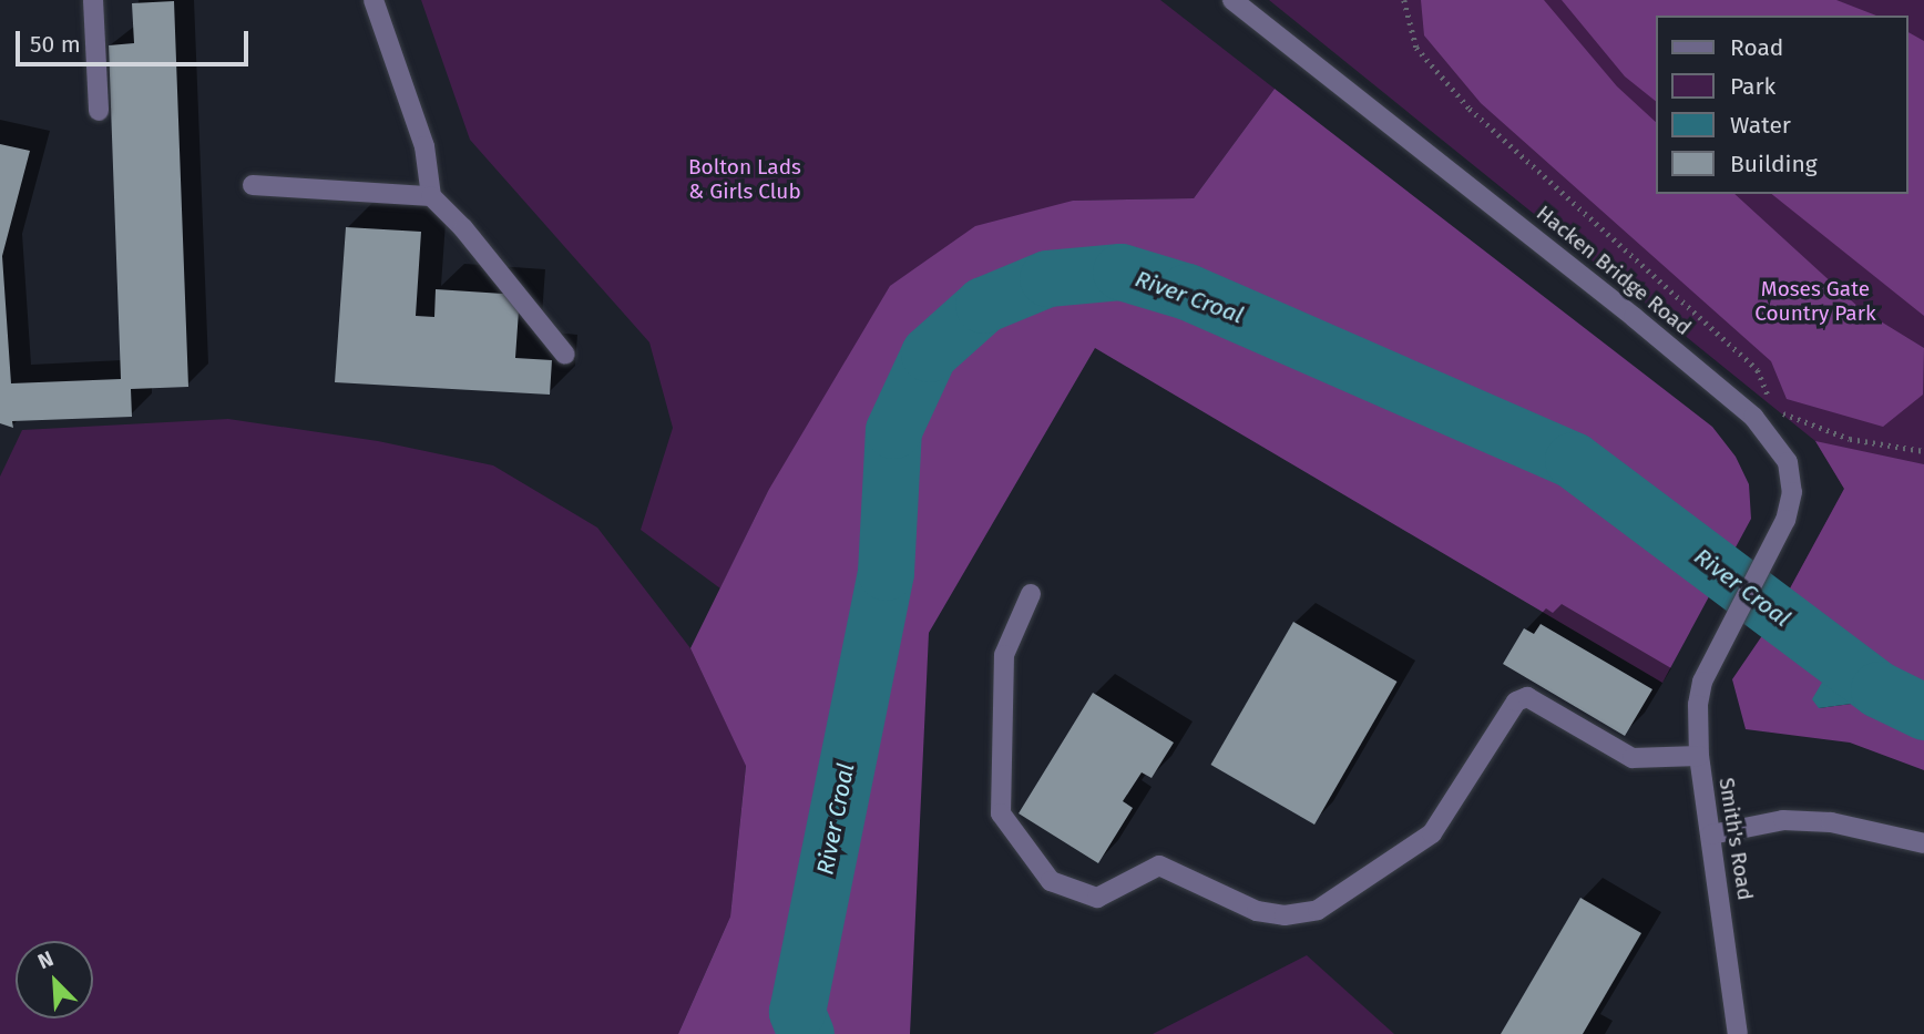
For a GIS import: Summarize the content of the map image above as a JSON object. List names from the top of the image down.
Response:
{
  "streets": {
    "street": ["Hacken Bridge Road", "Smith's Road"]
  },
  "crossings": [
    ["Hacken Bridge Road", "Smith's Road"]
  ],
  "water": ["River Croal"],
  "parks": ["Bolton Lads & Girls Club", "Moses Gate Country Park"],
  "legend": [
    "Road",
    "Park",
    "Water",
    "Building"
  ],
  "scale_bar": "50 m",
  "north": "top left"
}
